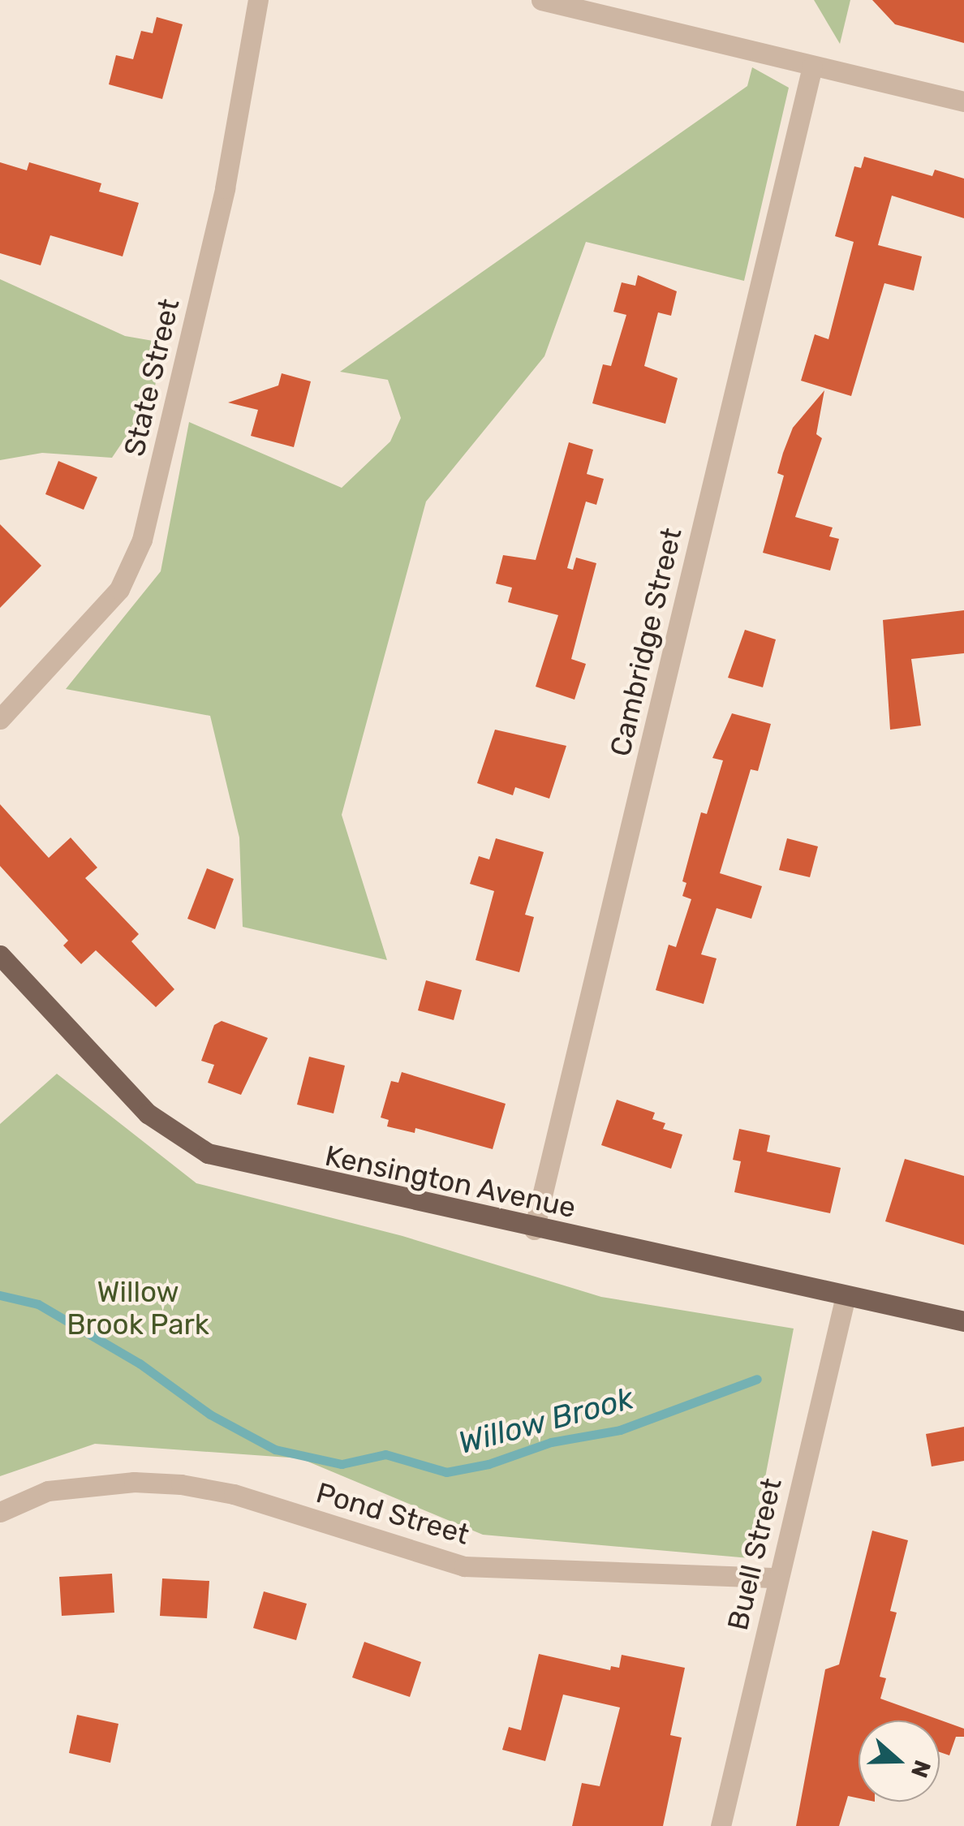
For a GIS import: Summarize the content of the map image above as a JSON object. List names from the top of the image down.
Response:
{
  "streets": {
    "main road": ["Kensington Avenue"],
    "street": [
      "State Street",
      "Cambridge Street",
      "Pond Street",
      "Buell Street"
    ]
  },
  "crossings": [
    ["Cambridge Street", "Kensington Avenue"],
    ["Kensington Avenue", "Buell Street"],
    ["Pond Street", "Buell Street"]
  ],
  "water": ["Willow Brook"],
  "parks": ["Willow Brook Park"],
  "north": "right"
}
